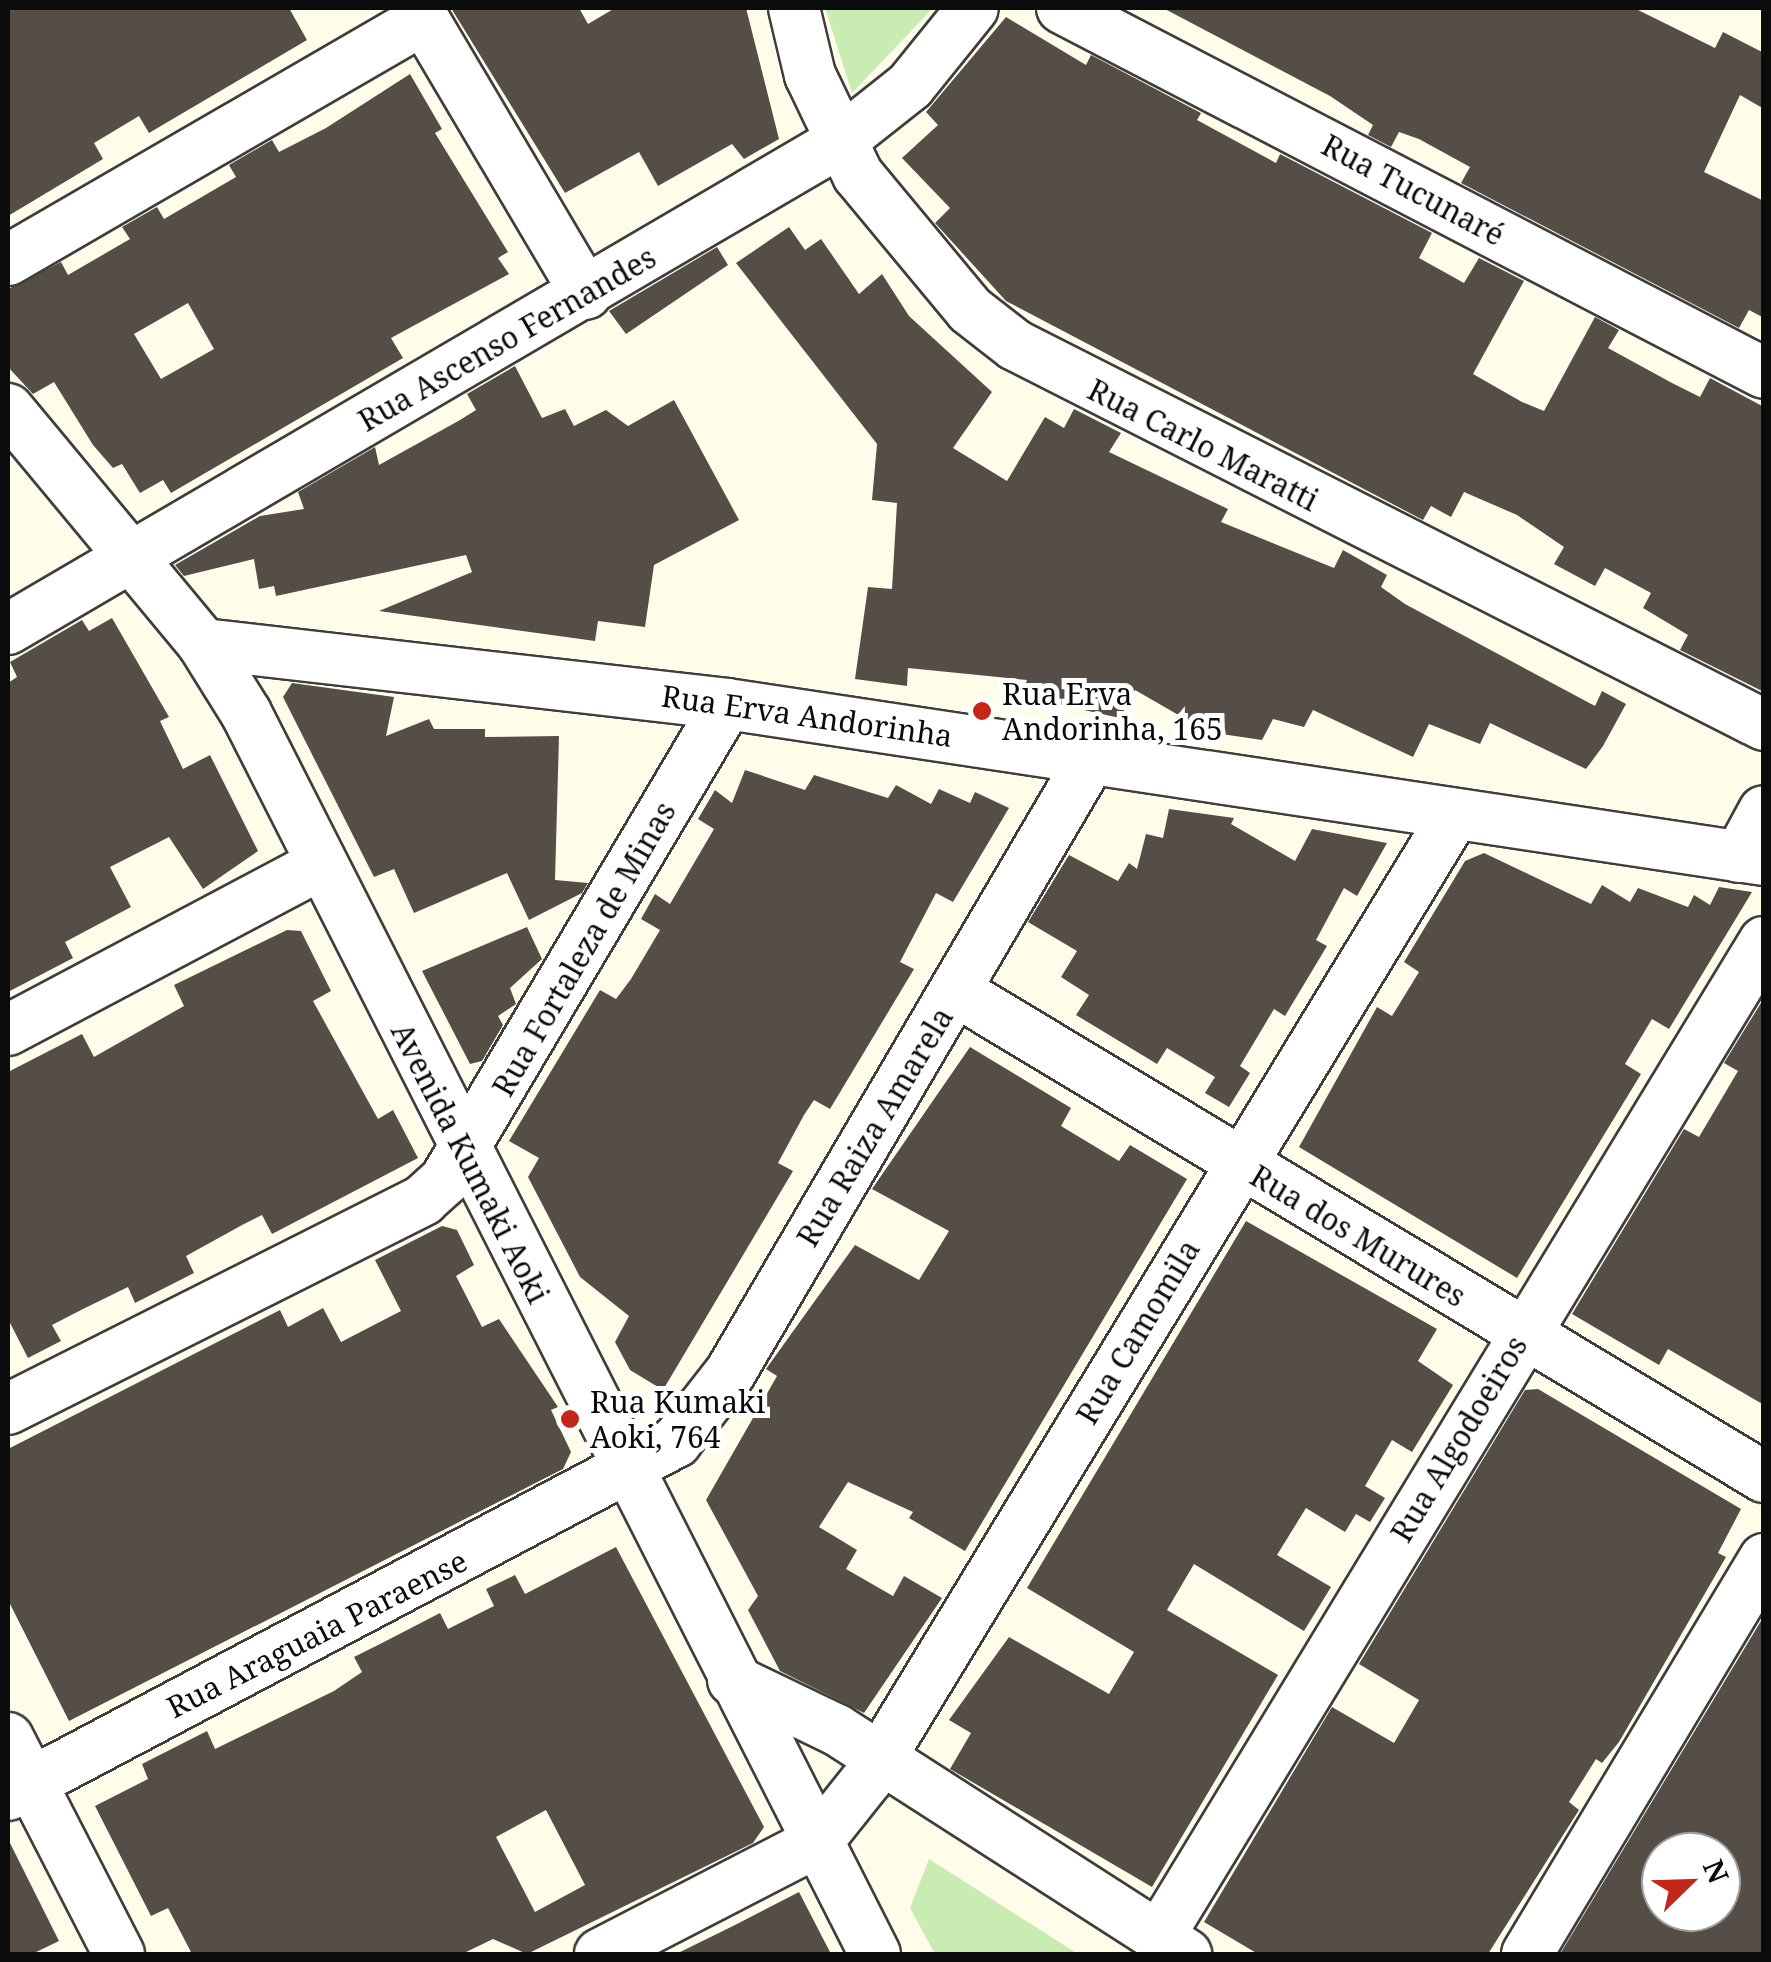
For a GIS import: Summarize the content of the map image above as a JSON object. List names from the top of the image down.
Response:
{
  "streets": {
    "street": [
      "Rua Tucunaré",
      "Rua Ascenso Fernandes",
      "Rua Carlo Maratti",
      "Rua Erva Andorinha",
      "Rua Fortaleza de Minas",
      "Rua Raiza Amarela",
      "Avenida Kumaki Aoki",
      "Rua dos Murures",
      "Rua Camomila",
      "Rua Algodoeiros",
      "Rua Araguaia Paraense"
    ]
  },
  "crossings": [
    ["Rua Ascenso Fernandes", "Rua Carlo Maratti"],
    ["Rua Ascenso Fernandes", "Avenida Kumaki Aoki"],
    ["Rua Erva Andorinha", "Rua Fortaleza de Minas"],
    ["Rua Erva Andorinha", "Rua Raiza Amarela"],
    ["Rua Erva Andorinha", "Avenida Kumaki Aoki"],
    ["Rua Erva Andorinha", "Rua Camomila"],
    ["Rua Fortaleza de Minas", "Avenida Kumaki Aoki"],
    ["Rua Raiza Amarela", "Avenida Kumaki Aoki"],
    ["Rua Raiza Amarela", "Rua dos Murures"],
    ["Rua Raiza Amarela", "Rua Araguaia Paraense"],
    ["Avenida Kumaki Aoki", "Rua Camomila"],
    ["Avenida Kumaki Aoki", "Rua Araguaia Paraense"],
    ["Rua dos Murures", "Rua Camomila"],
    ["Rua dos Murures", "Rua Algodoeiros"]
  ],
  "places": ["Rua Erva Andorinha, 165", "Rua Kumaki Aoki, 764"],
  "north": "top right"
}
